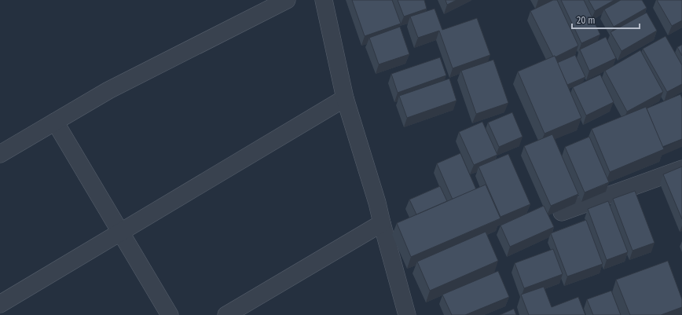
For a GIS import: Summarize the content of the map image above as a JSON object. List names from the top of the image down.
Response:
{
  "scale_bar": "20 m"
}
